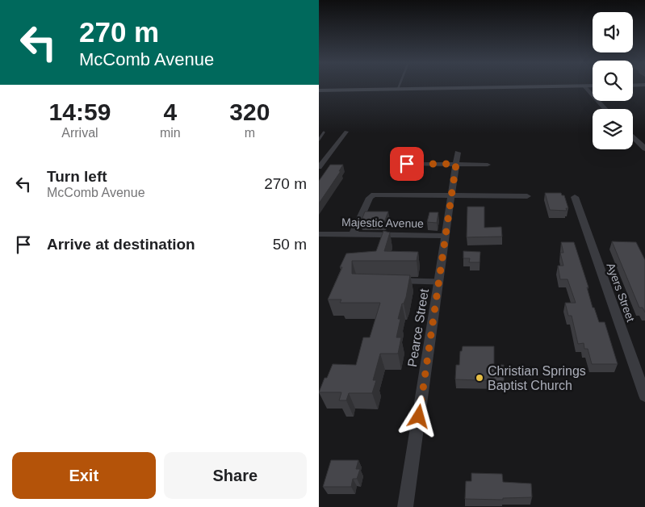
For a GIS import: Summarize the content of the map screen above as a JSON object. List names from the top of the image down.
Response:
{
  "streets": {
    "street": ["Majestic Avenue", "Ayers Street", "Pearce Street"]
  },
  "crossings": [
    ["Majestic Avenue", "Pearce Street"]
  ],
  "places": ["Christian Springs Baptist Church"],
  "page": {
    "turn": ["270 m", "McComb Avenue"],
    "eta": [
      "14:59",
      "Arrival",
      "4",
      "min",
      "320",
      "m"
    ],
    "list": [
      {
        "name": "Turn left",
        "note": "McComb Avenue",
        "value": "270 m"
      },
      {
        "name": "Arrive at destination",
        "value": "50 m"
      }
    ],
    "buttons": ["Exit", "Share"]
  }
}
